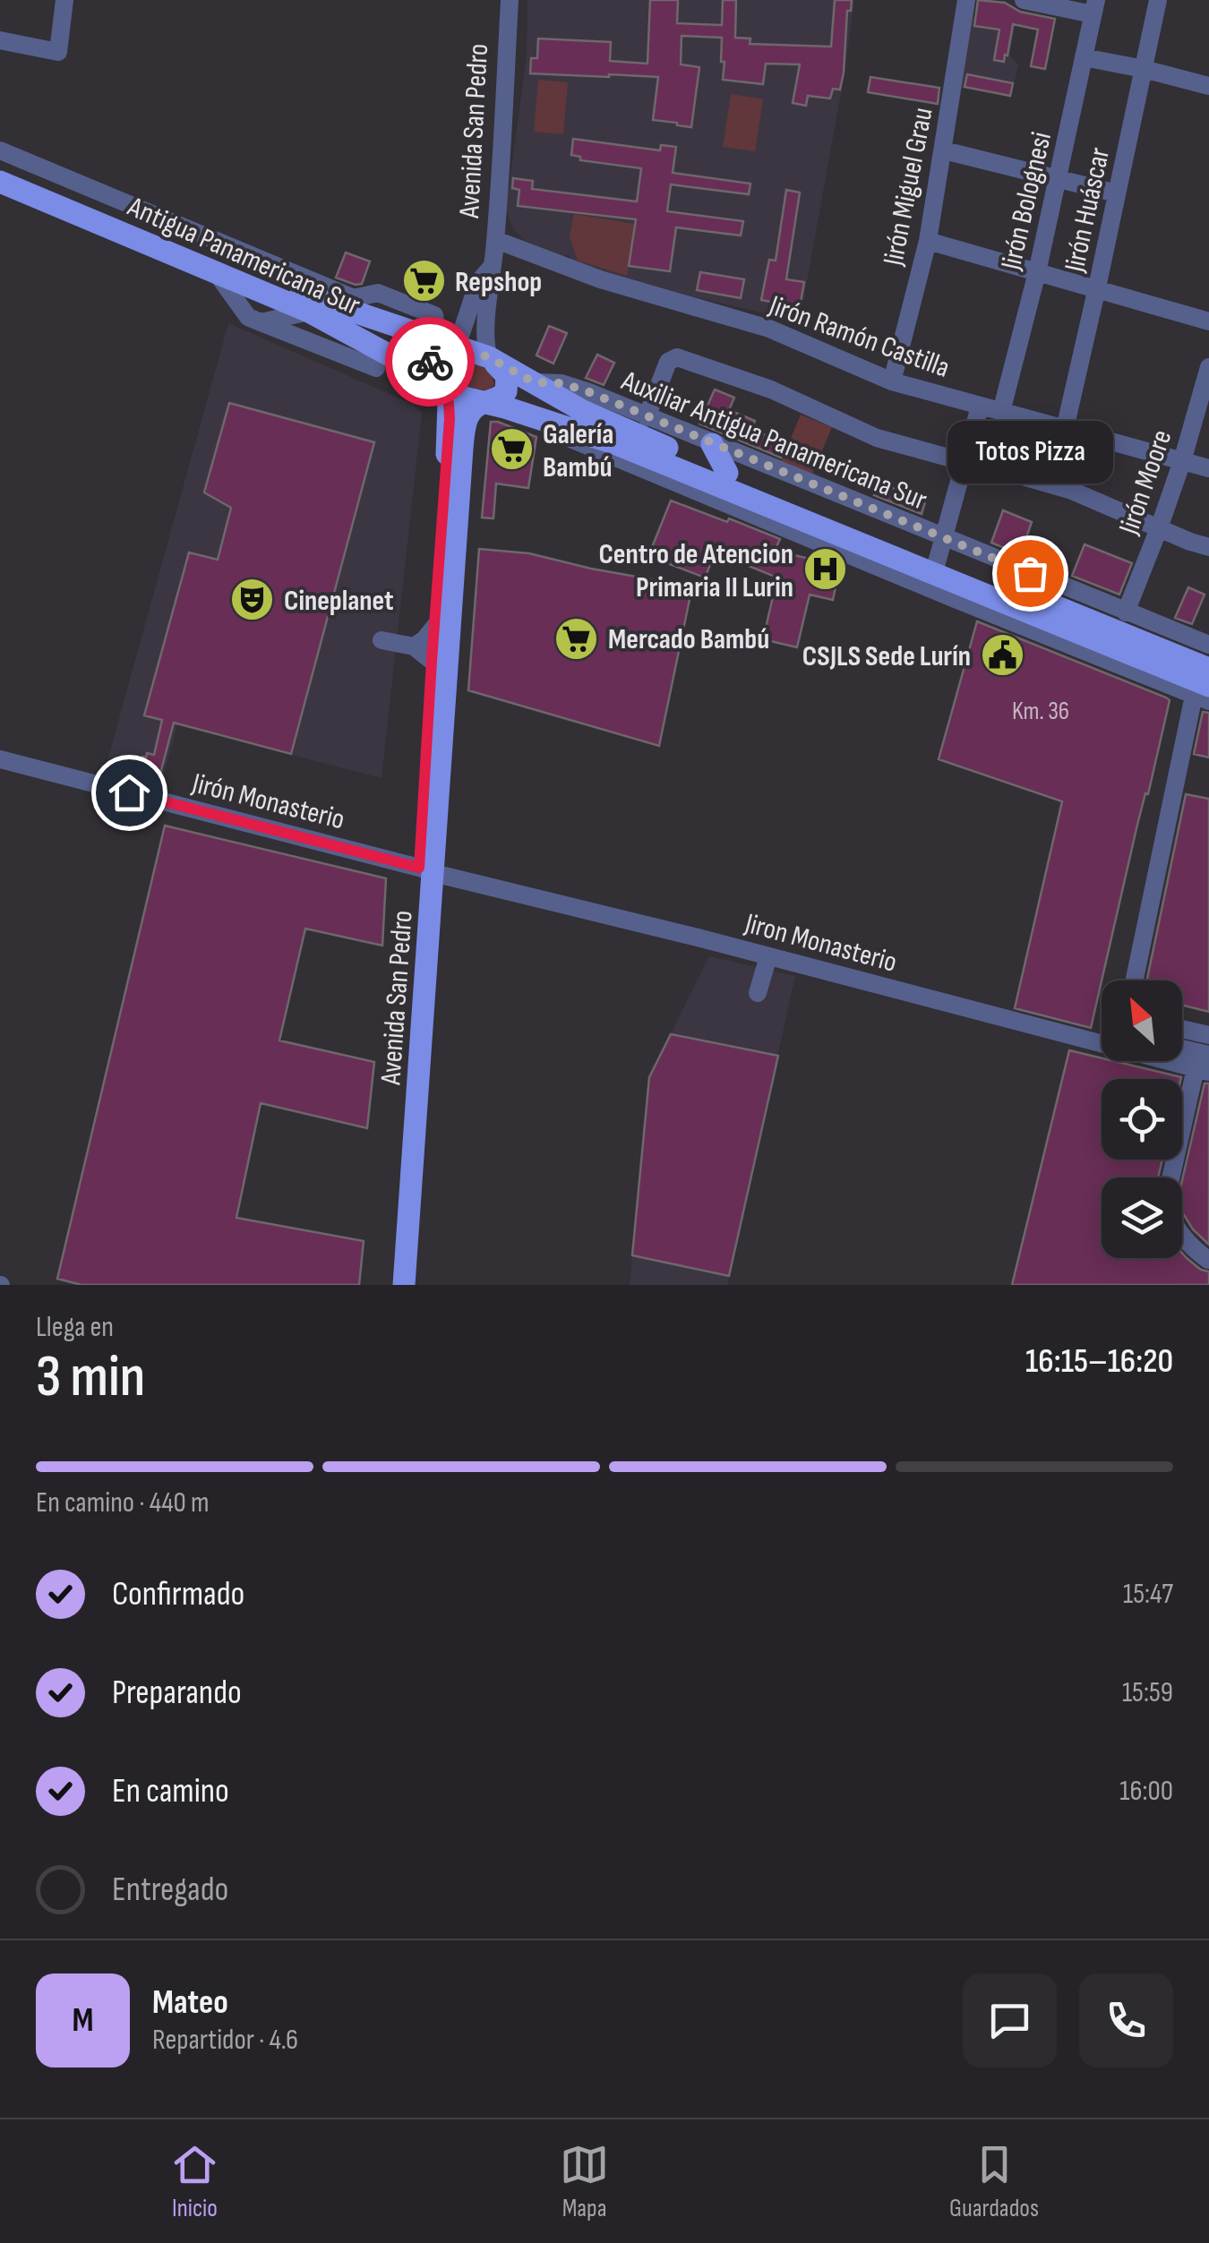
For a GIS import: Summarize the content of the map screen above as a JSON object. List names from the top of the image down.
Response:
{
  "streets": {
    "main road": ["Avenida San Pedro", "Antigua Panamericana Sur"],
    "street": [
      "Jirón Miguel Grau",
      "Jirón Bolognesi",
      "Jirón Huáscar",
      "Jirón Ramón Castilla",
      "Auxiliar Antigua Panamericana Sur",
      "Jirón Moore",
      "Jirón Monasterio",
      "Jiron Monasterio"
    ]
  },
  "crossings": [
    ["Avenida San Pedro", "Antigua Panamericana Sur"],
    ["Avenida San Pedro", "Jirón Ramón Castilla"],
    ["Avenida San Pedro", "Jirón Monasterio"],
    ["Avenida San Pedro", "Jiron Monasterio"],
    ["Jirón Miguel Grau", "Jirón Ramón Castilla"],
    ["Jirón Bolognesi", "Jirón Ramón Castilla"],
    ["Jirón Huáscar", "Jirón Ramón Castilla"],
    ["Antigua Panamericana Sur", "Auxiliar Antigua Panamericana Sur"],
    ["Antigua Panamericana Sur", "Jirón Moore"],
    ["Jirón Ramón Castilla", "Jirón Moore"],
    ["Jirón Monasterio", "Jiron Monasterio"]
  ],
  "places": {
    "supermarket": ["Repshop", "Galería Bambú", "Mercado Bambú"],
    "hospital": ["Centro de Atencion Primaria II Lurin"],
    "other": ["Totos Pizza"],
    "theatre": ["Cineplanet"],
    "public building": ["CSJLS Sede Lurín"]
  },
  "house_numbers": ["Km. 36"],
  "north": "top left",
  "page": {
    "bubble": "Totos Pizza",
    "heading": ["3 min", "Llega en", "16:15–16:20"],
    "panel": ["Mateo", "Repartidor · 4.6"],
    "bar": "En camino · 440 m",
    "list": [
      ["Confirmado", "15:47"],
      ["Preparando", "15:59"],
      ["En camino", "16:00"],
      "Entregado"
    ],
    "round": "M",
    "tabs": ["Inicio", "Mapa", "Guardados"]
  }
}
